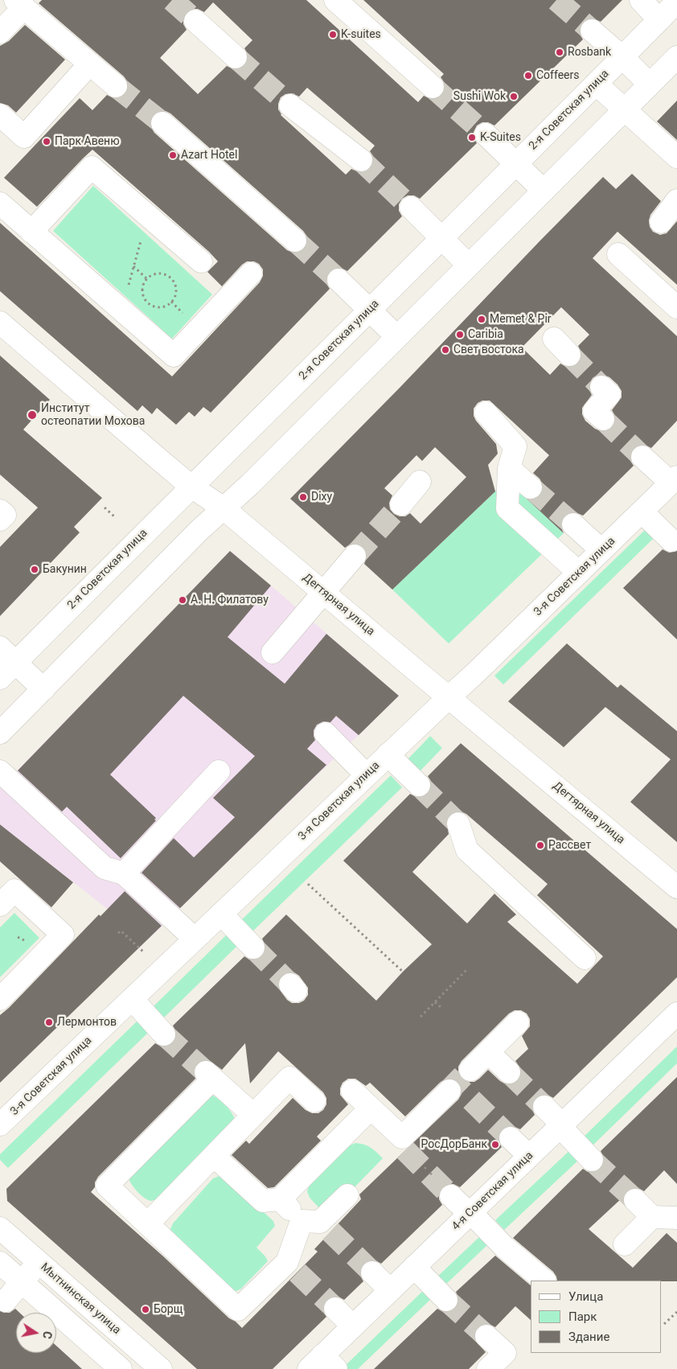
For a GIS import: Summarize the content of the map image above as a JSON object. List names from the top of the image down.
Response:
{
  "streets": {
    "street": [
      "2-я Советская улица",
      "3-я Советская улица",
      "Дегтярная улица",
      "4-я Советская улица",
      "Мытнинская улица"
    ]
  },
  "crossings": [
    ["2-я Советская улица", "Дегтярная улица"],
    ["3-я Советская улица", "Дегтярная улица"]
  ],
  "places": [
    "K-suites",
    "Rosbank",
    "Coffeers",
    "Sushi Wok",
    "K-Suites",
    "Парк Авеню",
    "Azart Hotel",
    "Memet & Pir",
    "Caribia",
    "Свет востока",
    "Институт остеопатии Мохова",
    "Dixy",
    "Бакунин",
    "А. Н. Филатову",
    "Рассвет",
    "Лермонтов",
    "РосДорБанк",
    "Борщ"
  ],
  "legend": ["Улица", "Парк", "Здание"],
  "north": "right"
}
